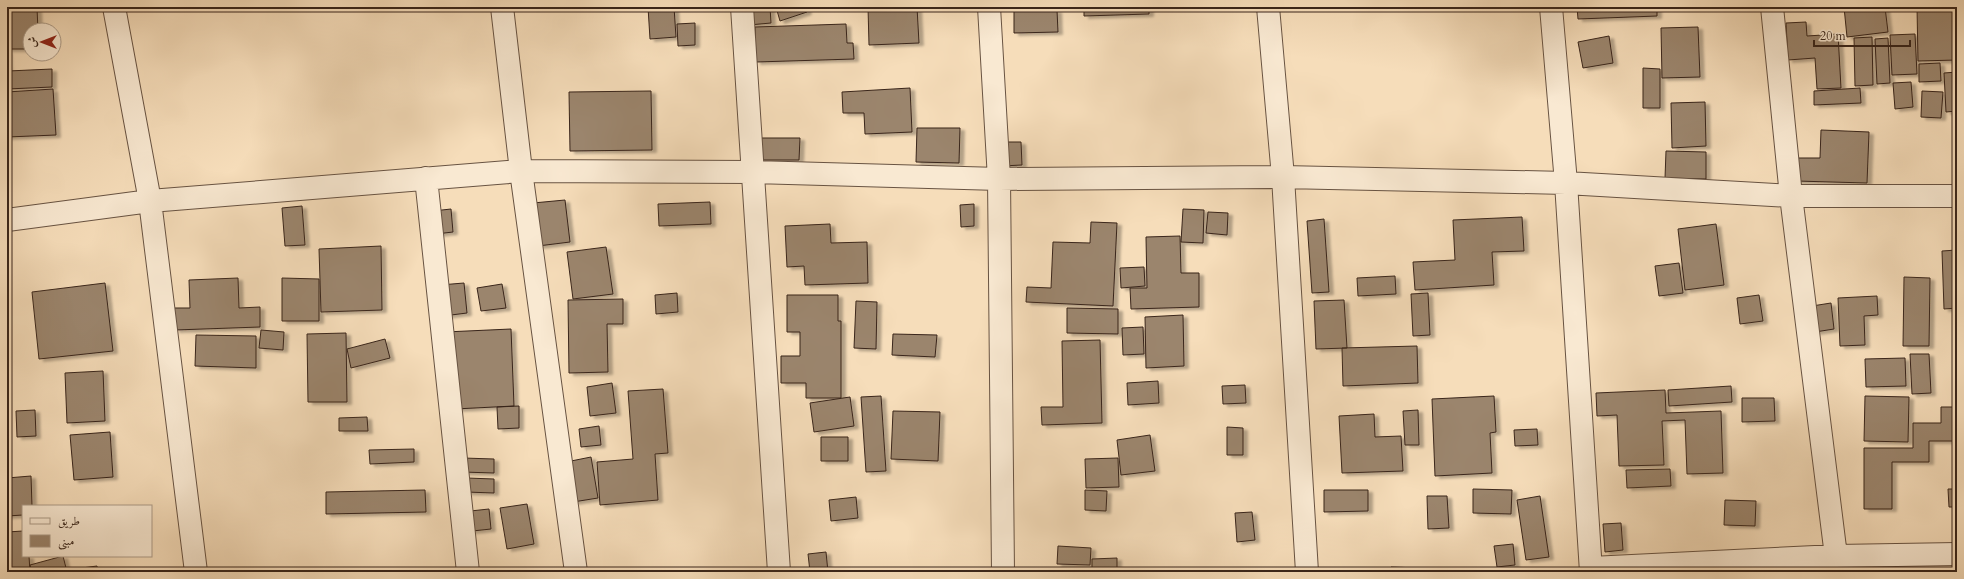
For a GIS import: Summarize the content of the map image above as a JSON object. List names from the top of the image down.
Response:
{
  "legend": ["طريق", "مبنى"],
  "scale_bar": "20 m",
  "north": "left"
}
